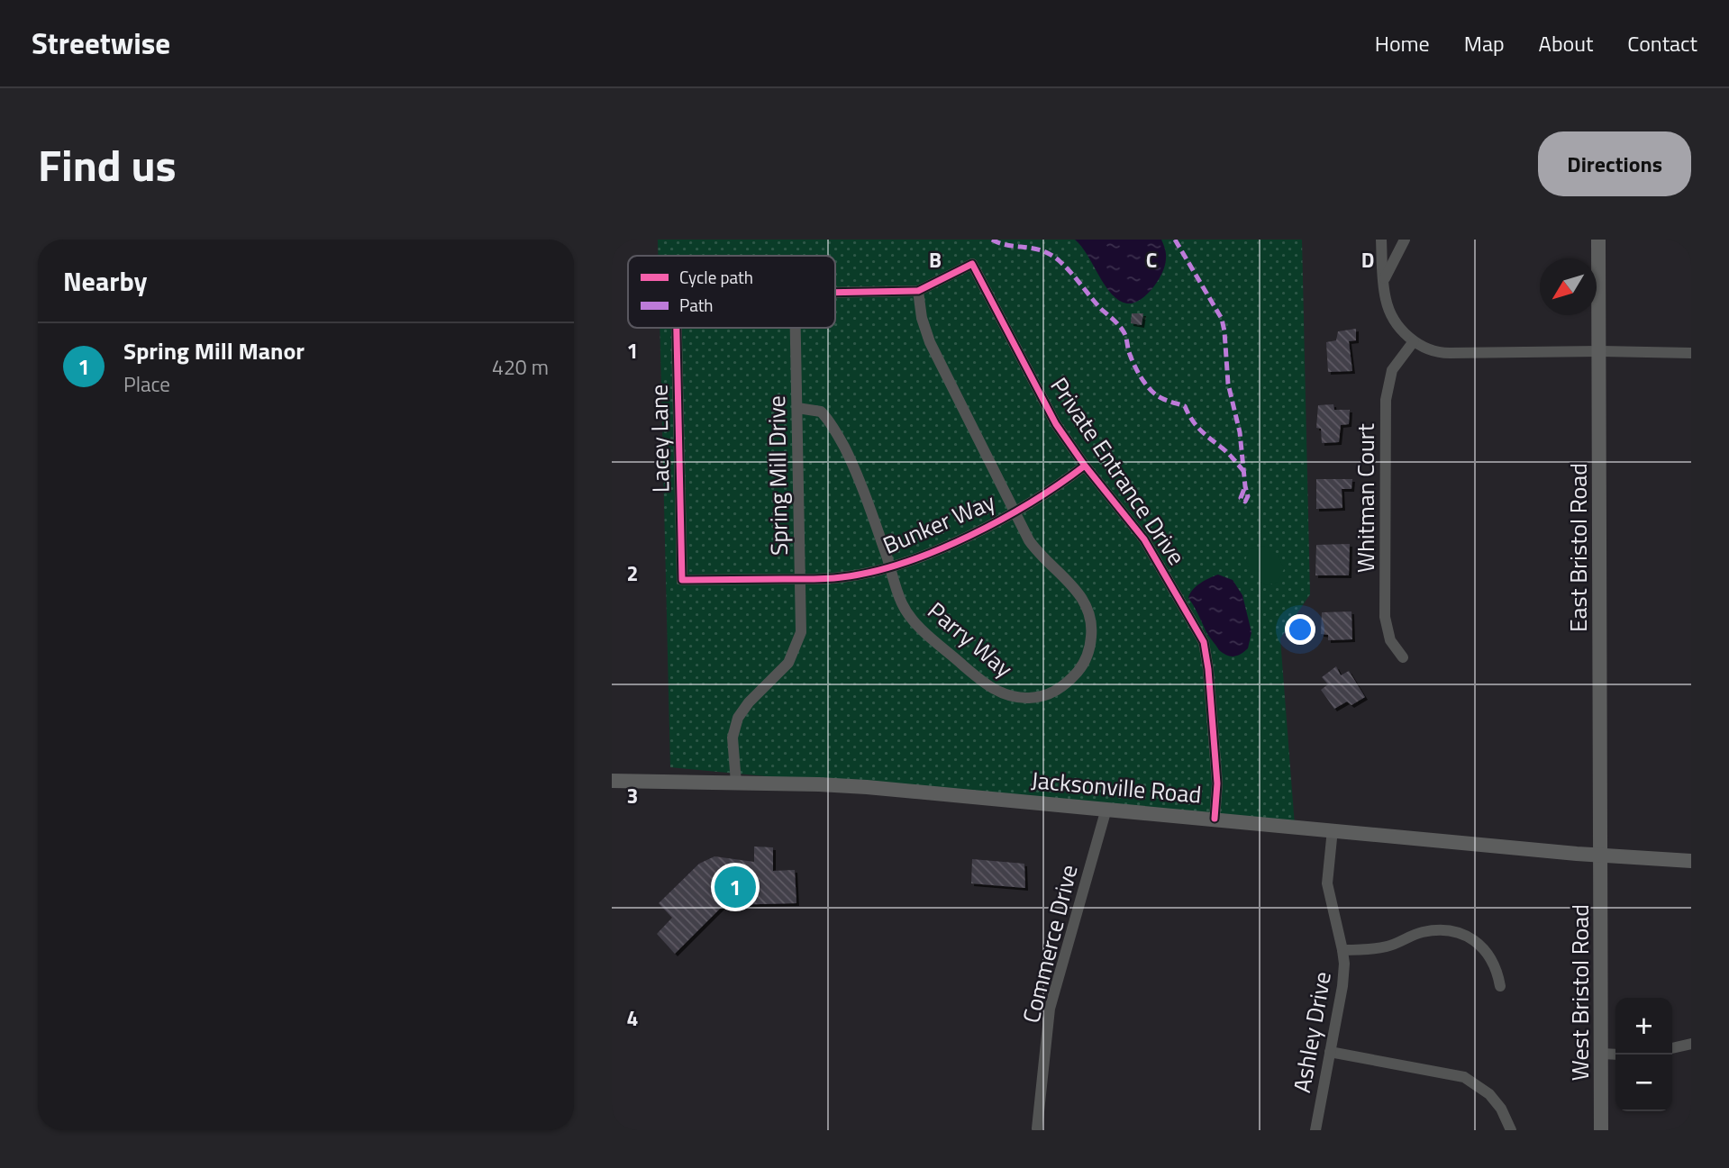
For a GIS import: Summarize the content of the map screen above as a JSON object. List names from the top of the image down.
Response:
{
  "streets": {
    "main road": ["East Bristol Road", "Jacksonville Road", "West Bristol Road"],
    "street": [
      "Lacey Lane",
      "Private Entrance Drive",
      "Spring Mill Drive",
      "Whitman Court",
      "Bunker Way",
      "Parry Way",
      "Commerce Drive",
      "Ashley Drive"
    ]
  },
  "crossings": [
    ["Lacey Lane", "Bunker Way"],
    ["Private Entrance Drive", "Bunker Way"],
    ["Private Entrance Drive", "Parry Way"],
    ["Private Entrance Drive", "Jacksonville Road"],
    ["Spring Mill Drive", "Bunker Way"],
    ["Spring Mill Drive", "Parry Way"],
    ["Spring Mill Drive", "Jacksonville Road"],
    ["Bunker Way", "Parry Way"],
    ["East Bristol Road", "Jacksonville Road"],
    ["East Bristol Road", "West Bristol Road"],
    ["Jacksonville Road", "Commerce Drive"],
    ["Jacksonville Road", "West Bristol Road"],
    ["Jacksonville Road", "Ashley Drive"]
  ],
  "legend": ["Cycle path", "Path"],
  "north": "bottom left",
  "page": {
    "header": "Streetwise",
    "nav": [
      "Home",
      "Map",
      "About",
      "Contact"
    ],
    "title": "Find us",
    "buttons": "Directions",
    "heading": "Nearby",
    "list": [
      {
        "mark": "1",
        "name": "Spring Mill Manor",
        "note": "Place",
        "value": "420 m"
      }
    ],
    "pins": "1",
    "map_buttons": ["+", "−"]
  },
  "grid": {
    "columns": ["B", "C", "D"],
    "rows": [
      "1",
      "2",
      "3",
      "4"
    ]
  }
}
